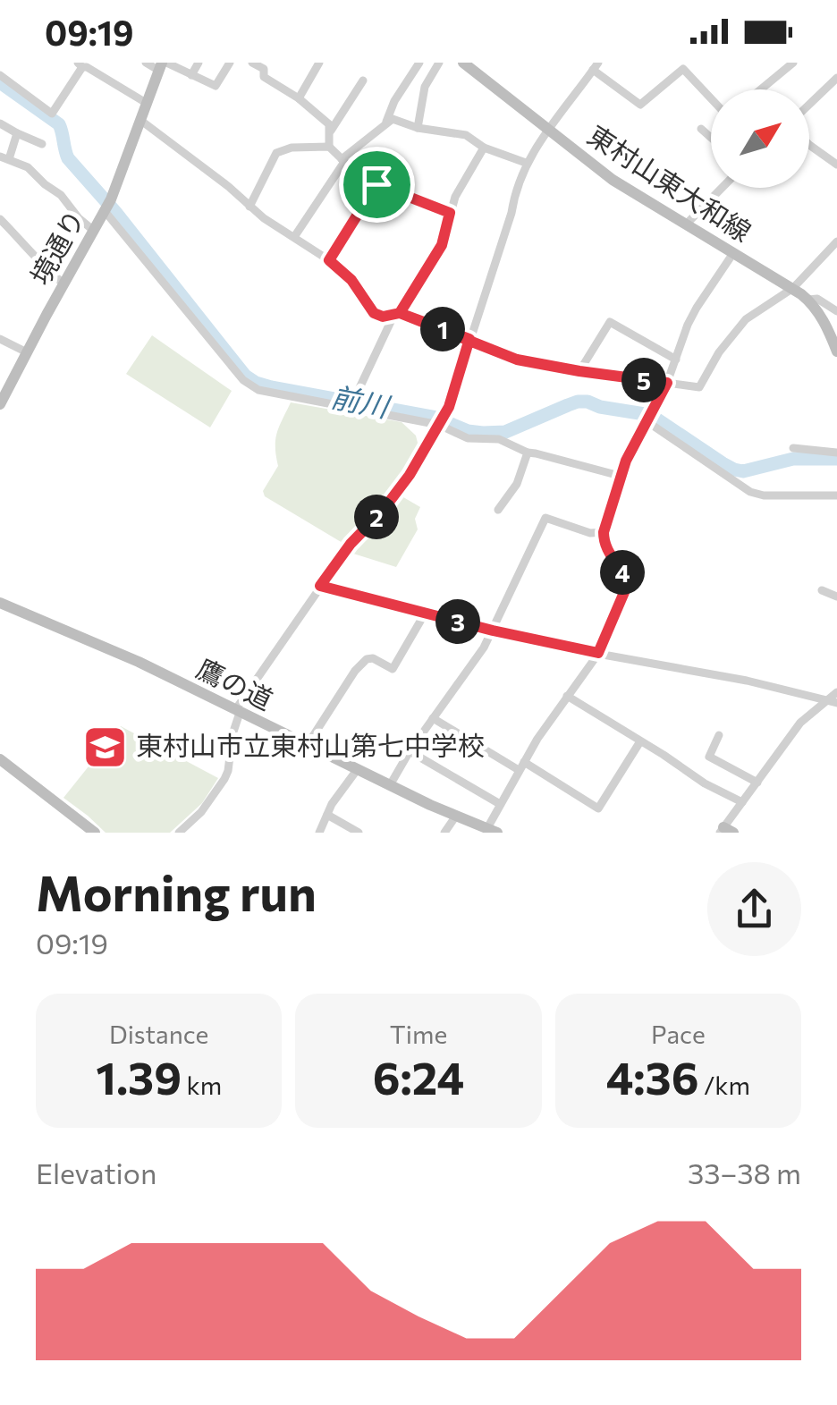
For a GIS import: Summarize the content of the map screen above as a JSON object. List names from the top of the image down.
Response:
{
  "streets": {
    "street": ["東村山東大和線", "境通り", "鷹の道"]
  },
  "water": ["前川"],
  "places": {
    "school or university": ["東村山市立東村山第七中学校"]
  },
  "north": "top right",
  "page": {
    "status": "09:19",
    "pins": [
      "1",
      "5",
      "2",
      "4",
      "3"
    ],
    "heading": ["Morning run", "09:19"],
    "stats": [
      ["Distance", "1.39 km"],
      ["Time", "6:24"],
      ["Pace", "4:36 /km"]
    ],
    "chart": ["Elevation", "33–38 m"]
  }
}
